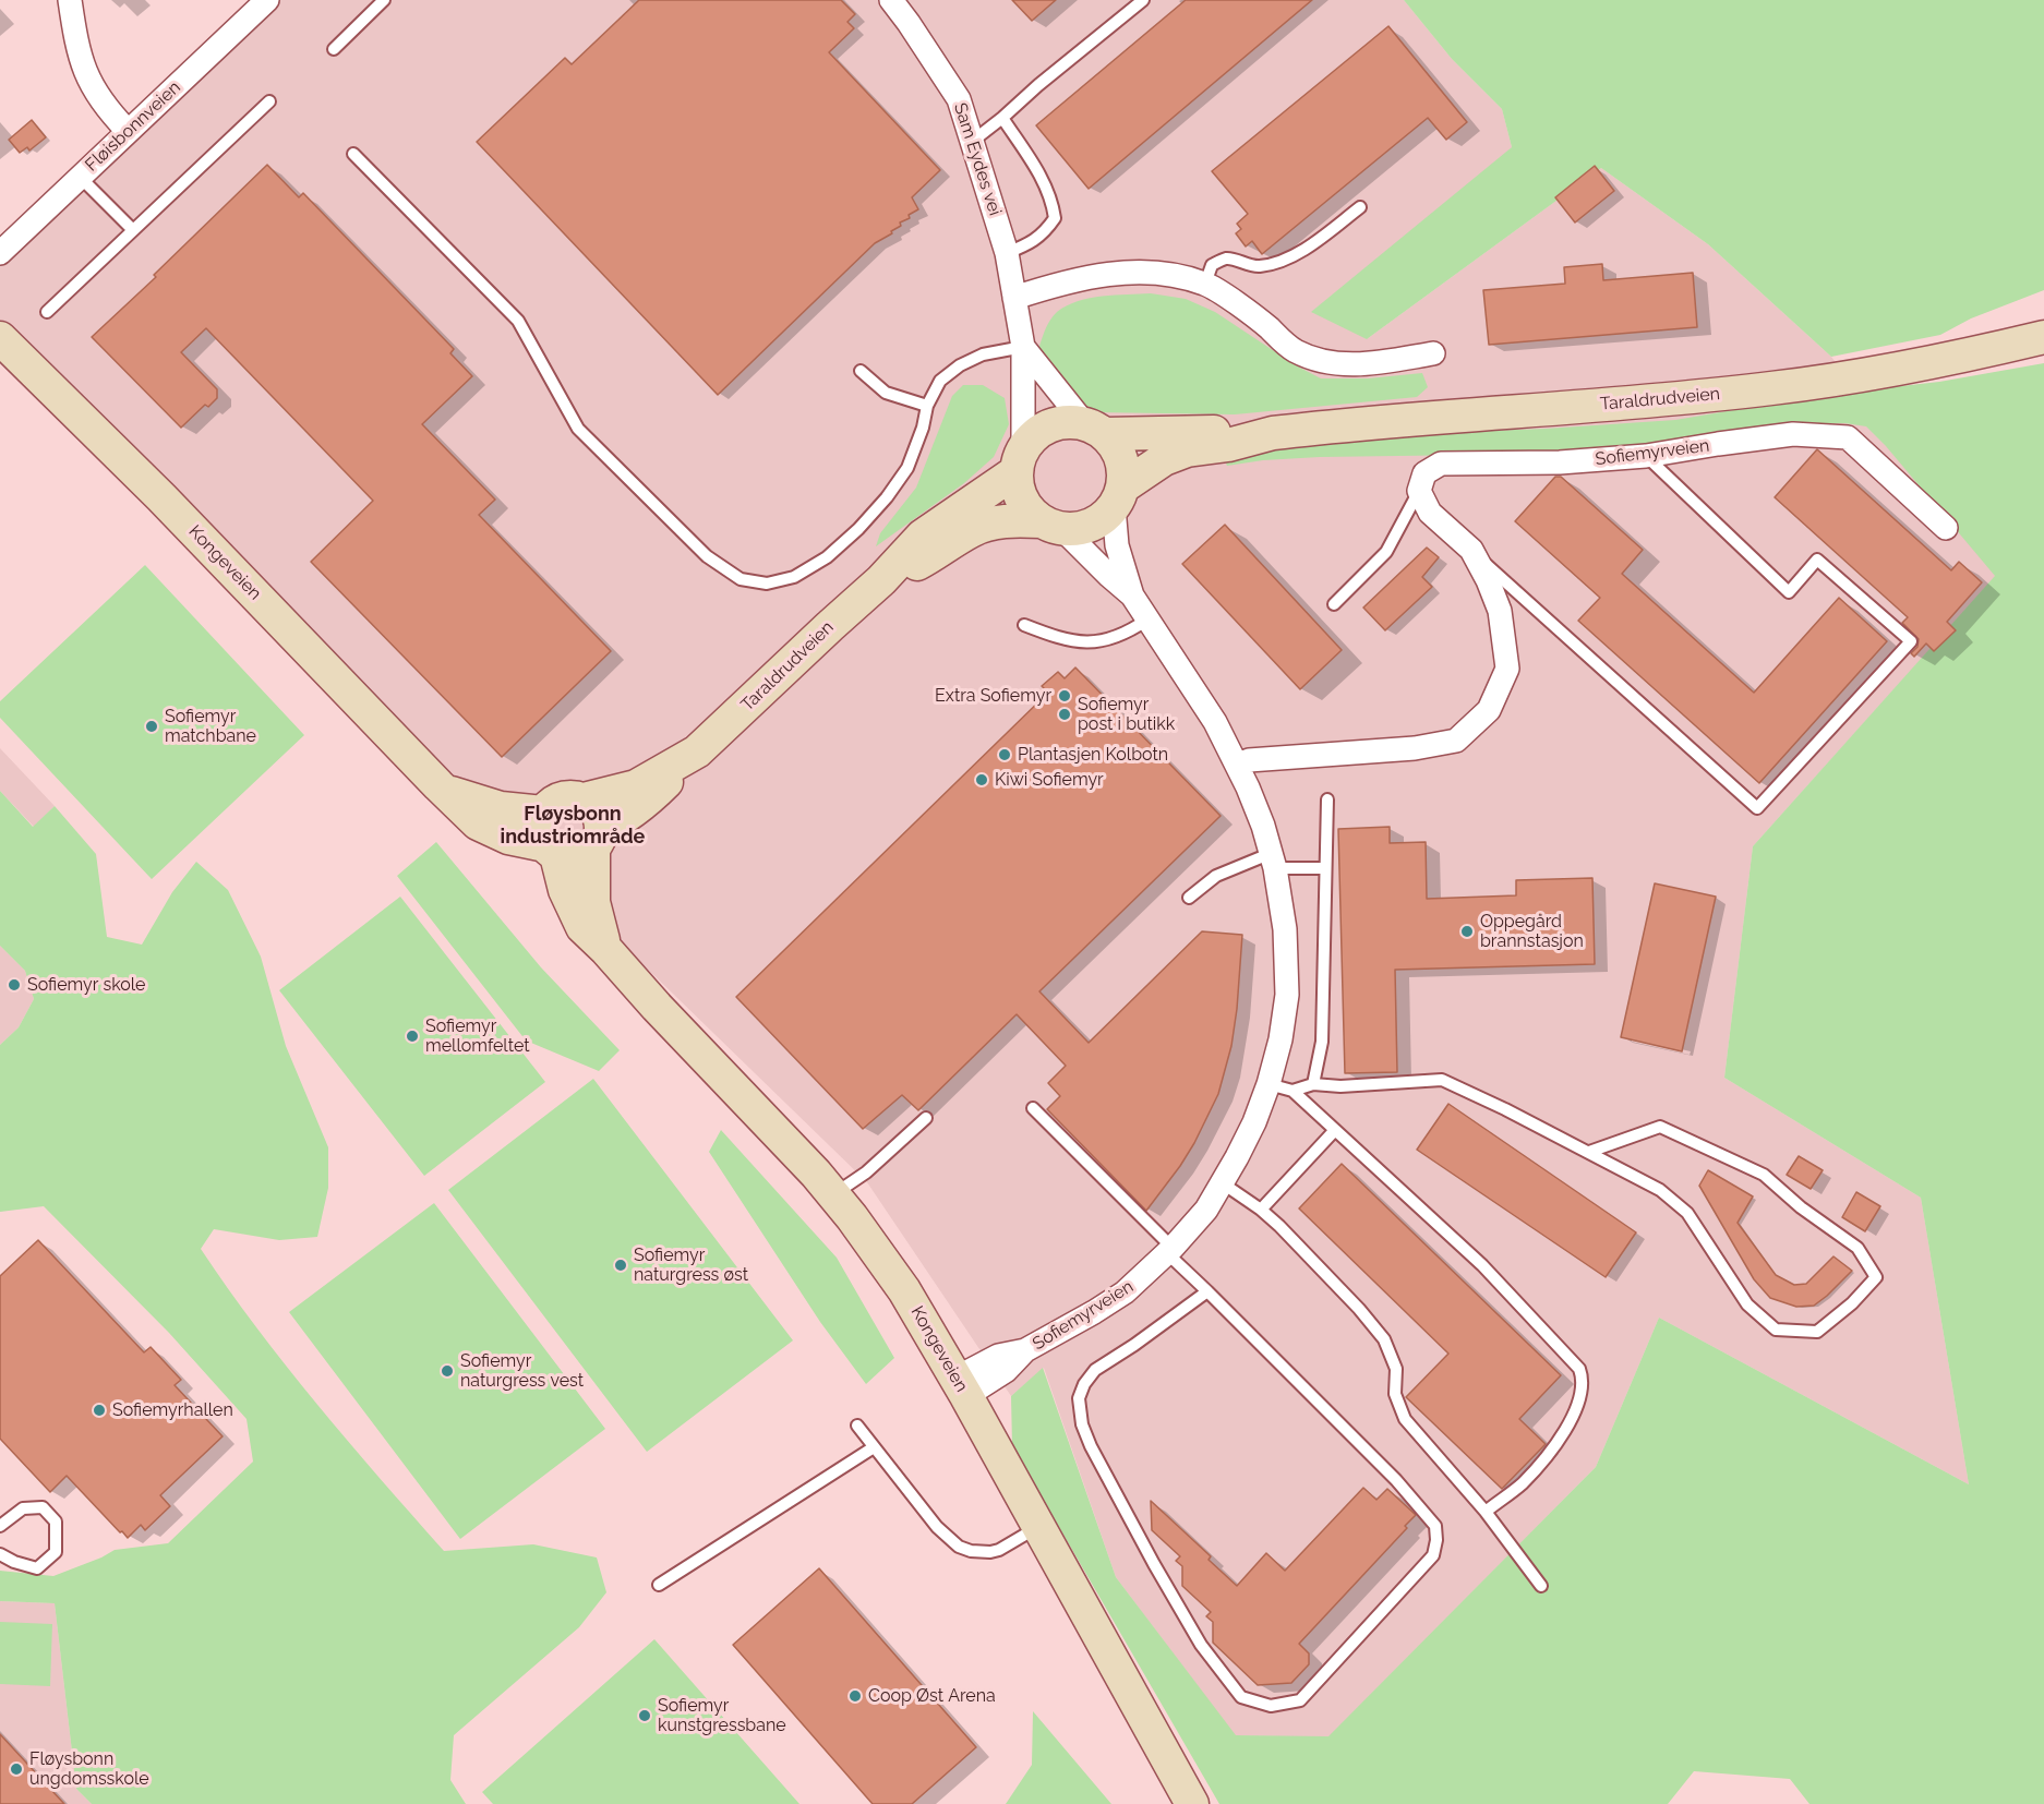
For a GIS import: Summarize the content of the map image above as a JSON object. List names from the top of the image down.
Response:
{
  "streets": {
    "main road": ["Taraldrudveien", "Kongeveien"],
    "street": ["Fløisbonnveien", "Sam Eydes vei", "Sofiemyrveien"]
  },
  "crossings": [
    ["Sam Eydes vei", "Taraldrudveien"],
    ["Sam Eydes vei", "Sofiemyrveien"],
    ["Taraldrudveien", "Sofiemyrveien"],
    ["Taraldrudveien", "Kongeveien"],
    ["Sofiemyrveien", "Kongeveien"]
  ],
  "districts": ["Fløysbonn industriområde"],
  "places": [
    "Extra Sofiemyr",
    "Sofiemyr post i butikk",
    "Sofiemyr matchbane",
    "Plantasjen Kolbotn",
    "Kiwi Sofiemyr",
    "Oppegård brannstasjon",
    "Sofiemyr skole",
    "Sofiemyr mellomfeltet",
    "Sofiemyr naturgress øst",
    "Sofiemyr naturgress vest",
    "Sofiemyrhallen",
    "Coop Øst Arena",
    "Sofiemyr kunstgressbane",
    "Fløysbonn ungdomsskole"
  ]
}
